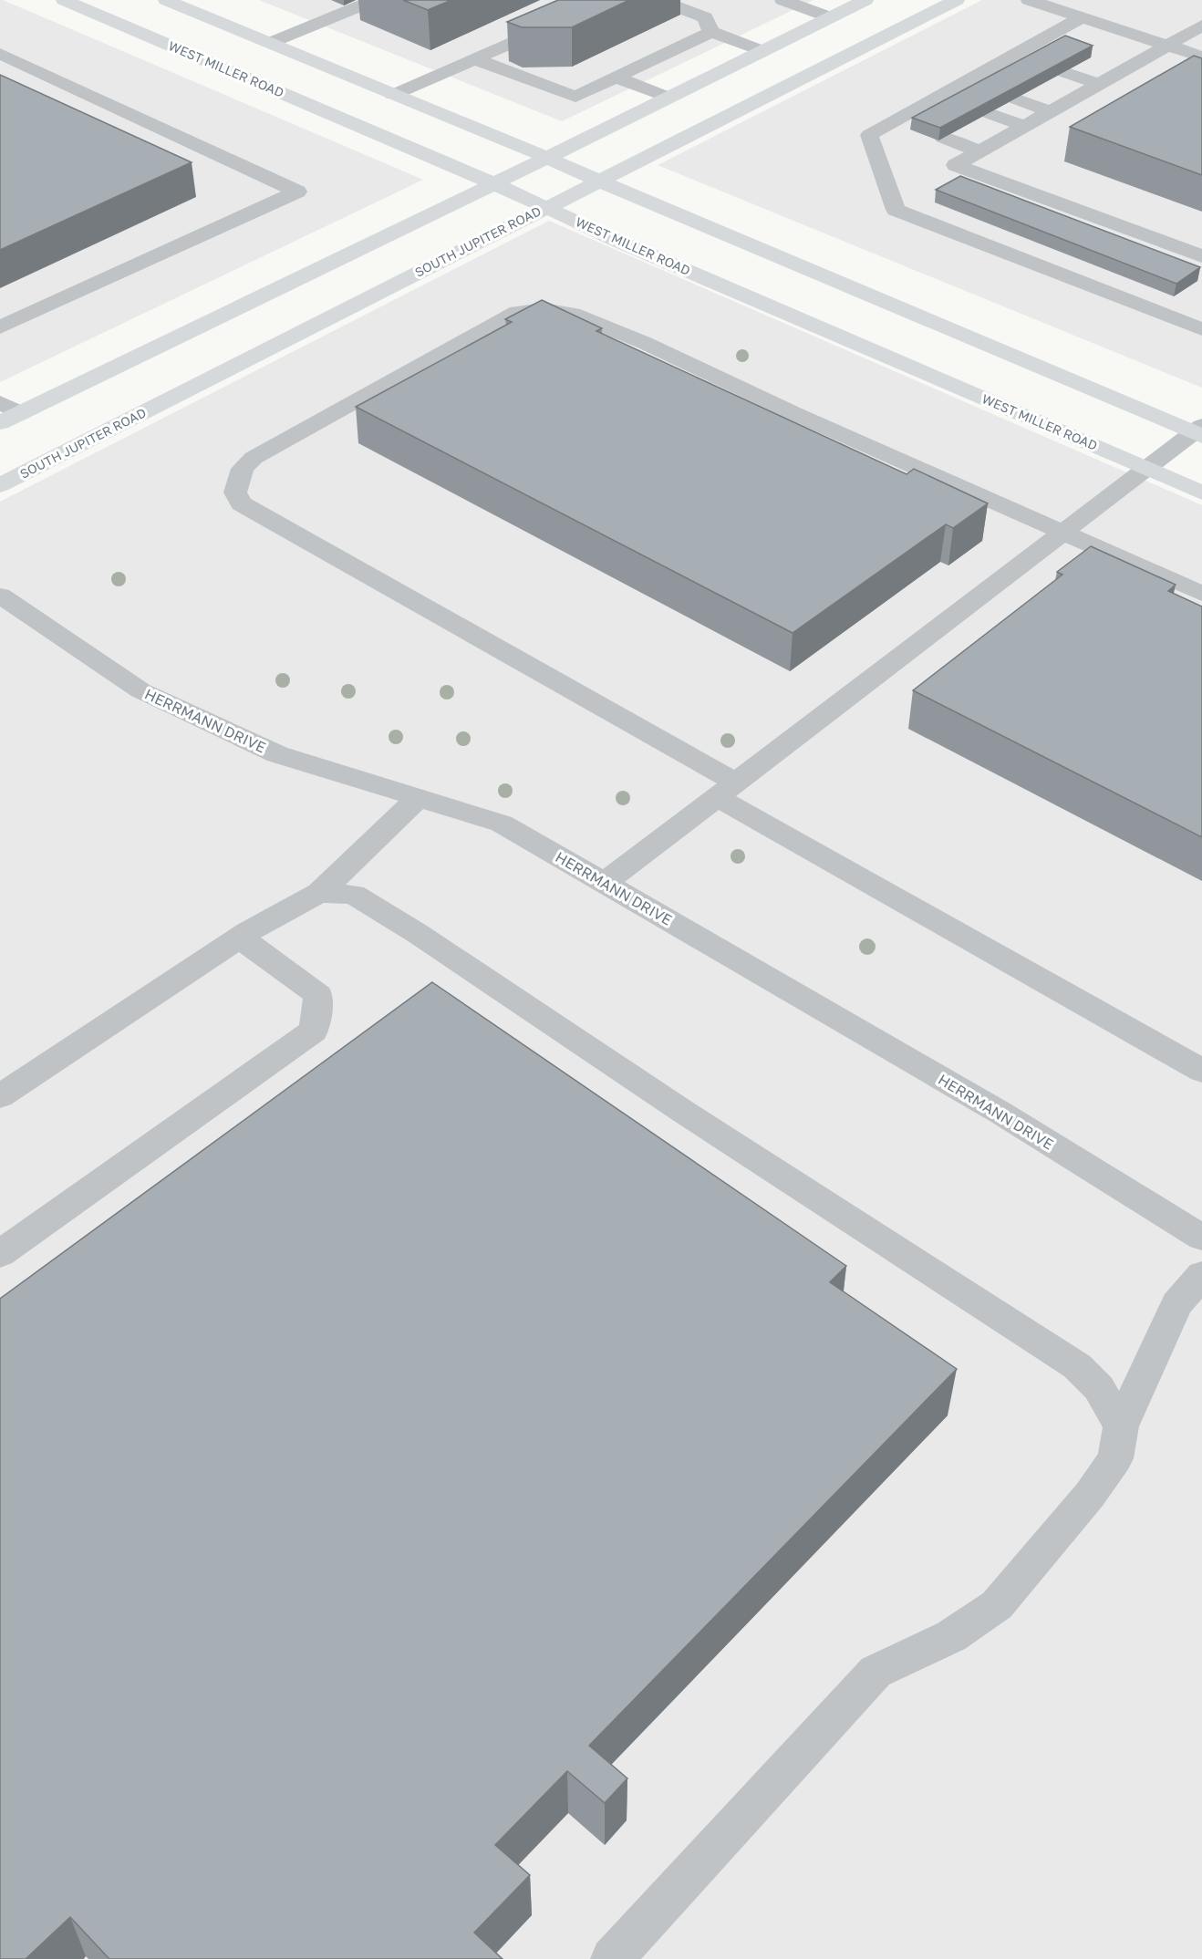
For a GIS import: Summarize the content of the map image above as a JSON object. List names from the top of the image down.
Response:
{
  "streets": {
    "main road": ["WEST MILLER ROAD", "SOUTH JUPITER ROAD"],
    "street": ["HERRMANN DRIVE"]
  },
  "crossings": [
    ["WEST MILLER ROAD", "SOUTH JUPITER ROAD"]
  ]
}
